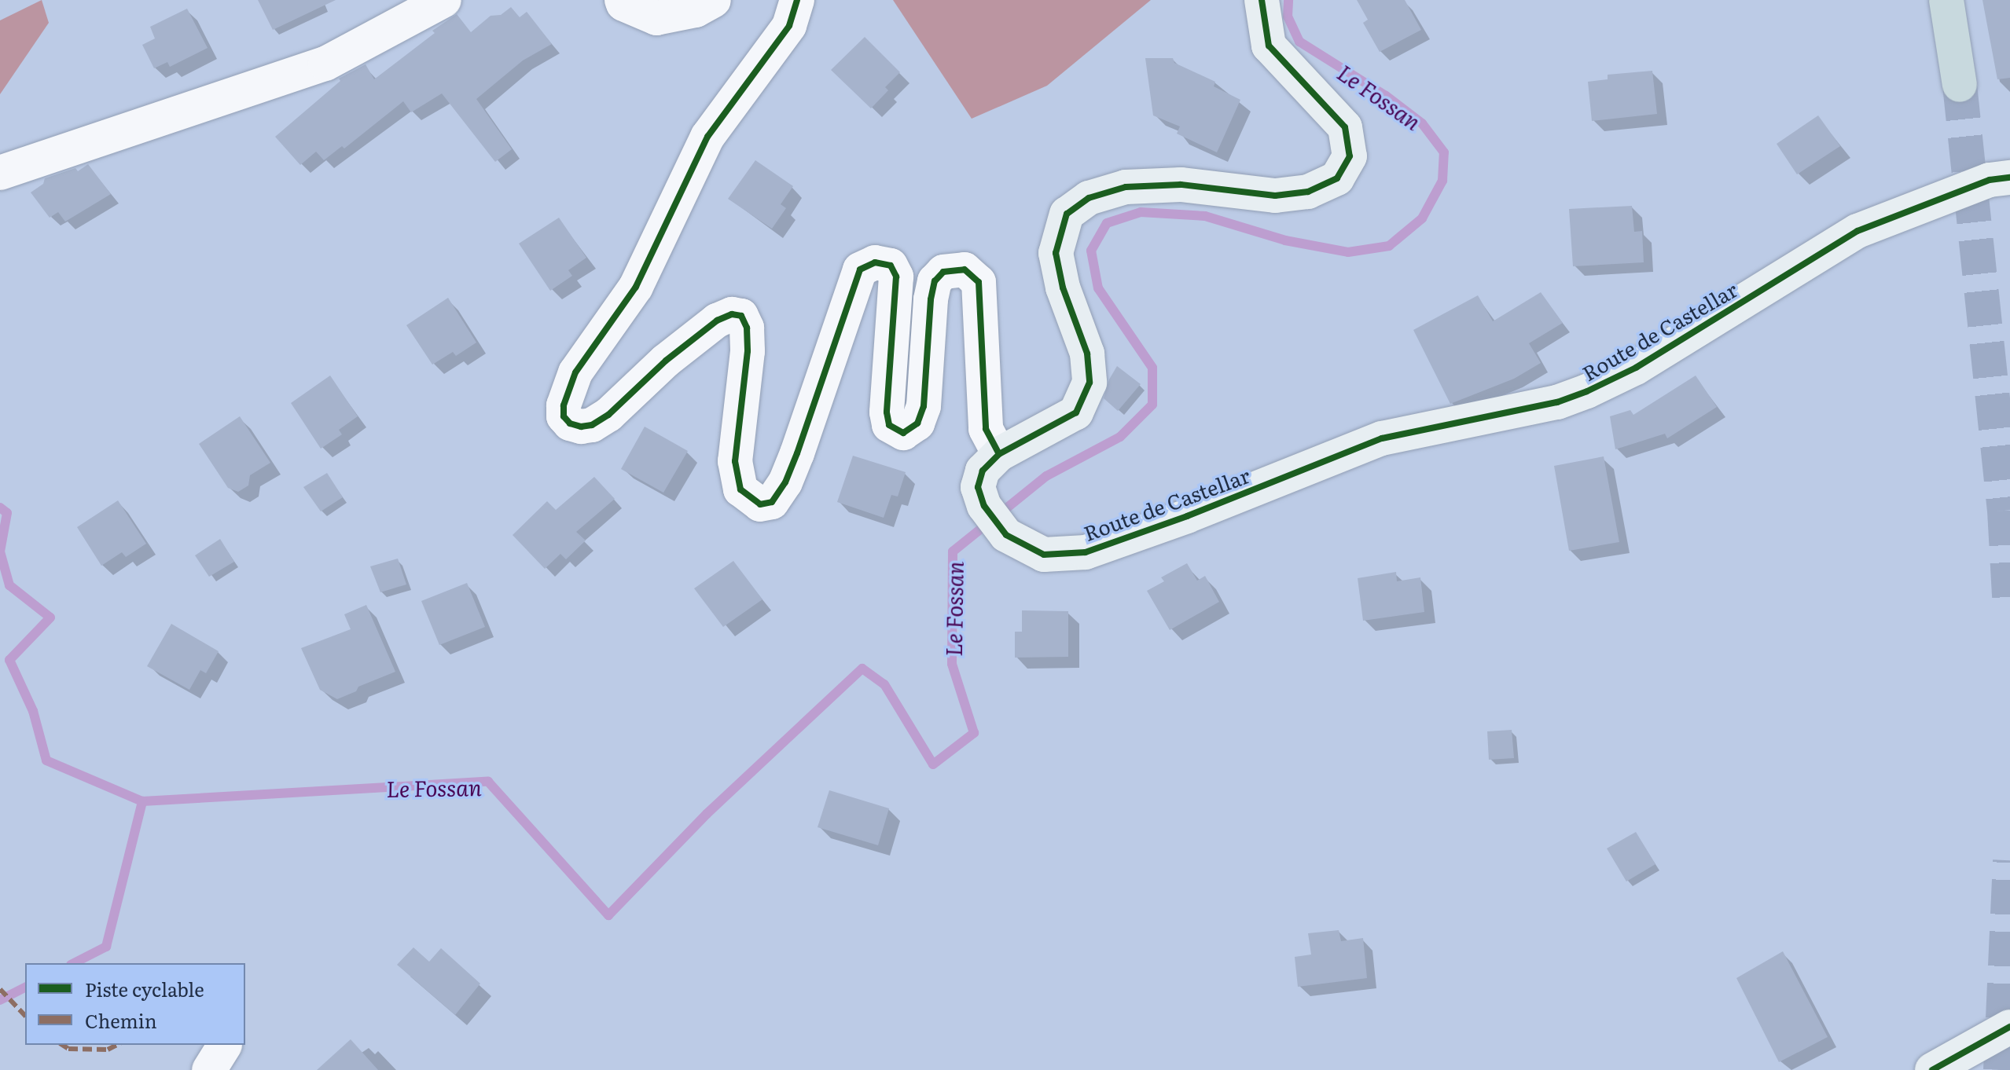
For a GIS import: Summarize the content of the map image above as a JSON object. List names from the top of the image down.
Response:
{
  "streets": {
    "street": ["Route de Castellar"]
  },
  "water": ["Le Fossan"],
  "legend": ["Piste cyclable", "Chemin"]
}
